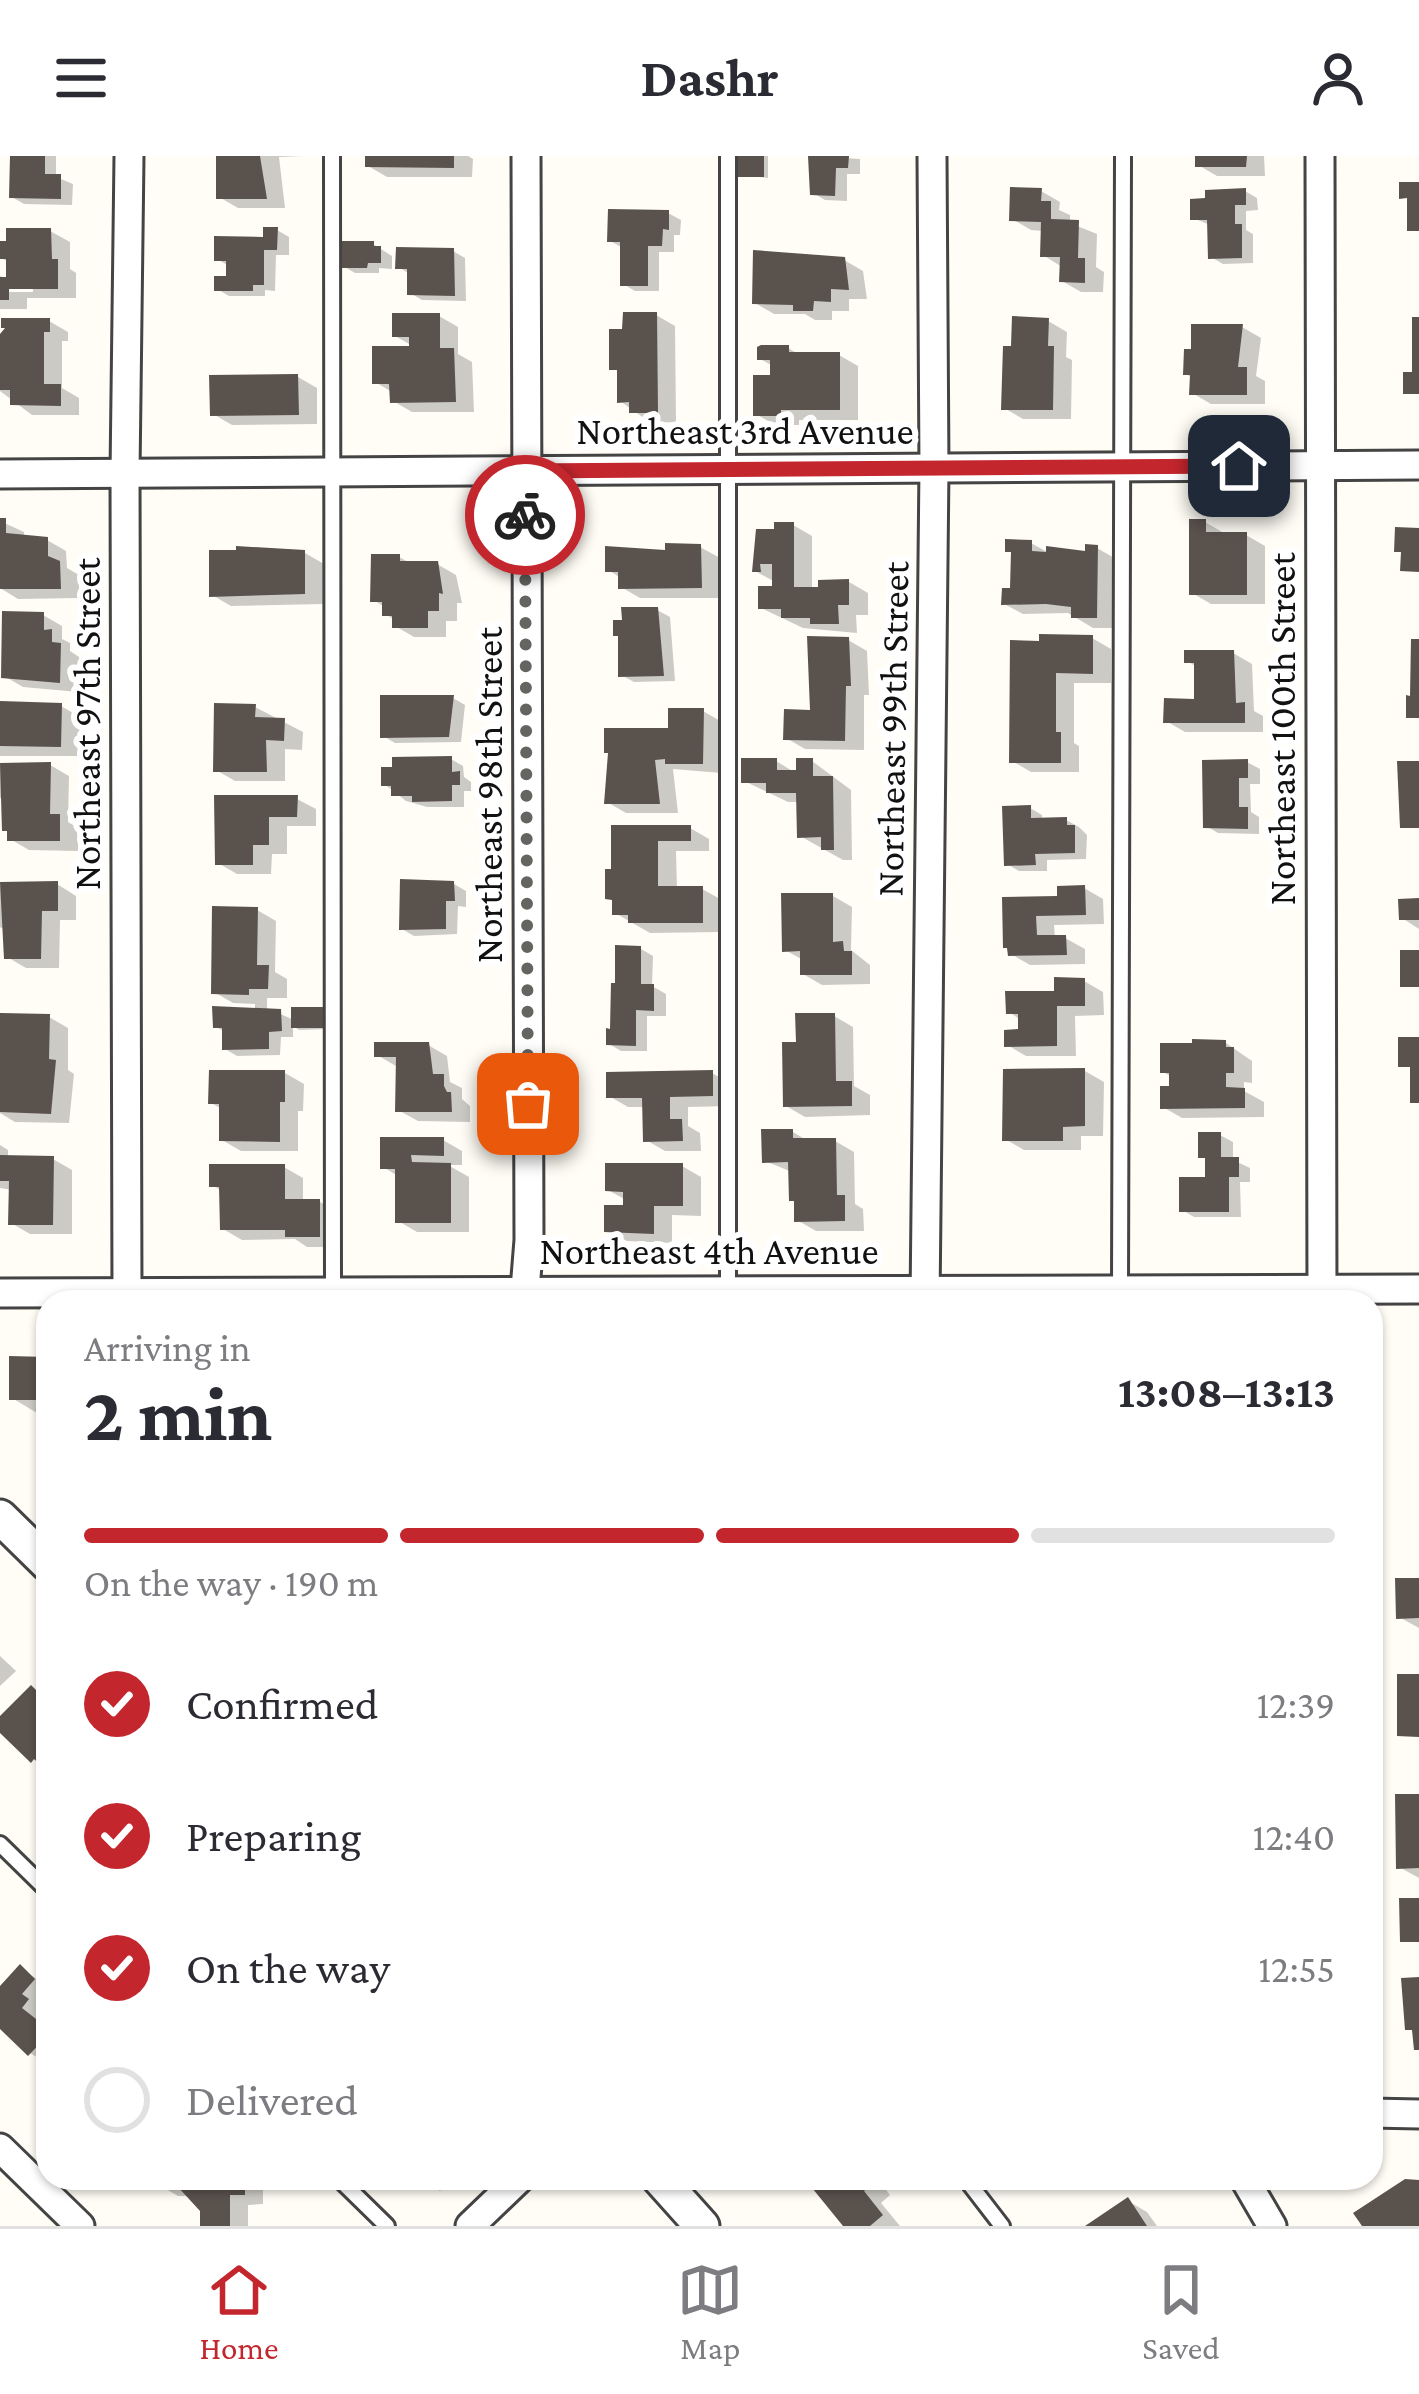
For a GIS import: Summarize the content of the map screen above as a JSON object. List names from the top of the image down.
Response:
{
  "streets": {
    "street": [
      "Northeast 3rd Avenue",
      "Northeast 97th Street",
      "Northeast 99th Street",
      "Northeast 100th Street",
      "Northeast 98th Street",
      "Northeast 4th Avenue"
    ]
  },
  "crossings": [
    ["Northeast 3rd Avenue", "Northeast 97th Street"],
    ["Northeast 3rd Avenue", "Northeast 99th Street"],
    ["Northeast 3rd Avenue", "Northeast 100th Street"],
    ["Northeast 3rd Avenue", "Northeast 98th Street"]
  ],
  "page": {
    "header": "Dashr",
    "heading": ["2 min", "Arriving in", "13:08–13:13"],
    "bar": "On the way · 190 m",
    "list": [
      ["Confirmed", "12:39"],
      ["Preparing", "12:40"],
      ["On the way", "12:55"],
      "Delivered"
    ],
    "tabs": ["Home", "Map", "Saved"]
  }
}
